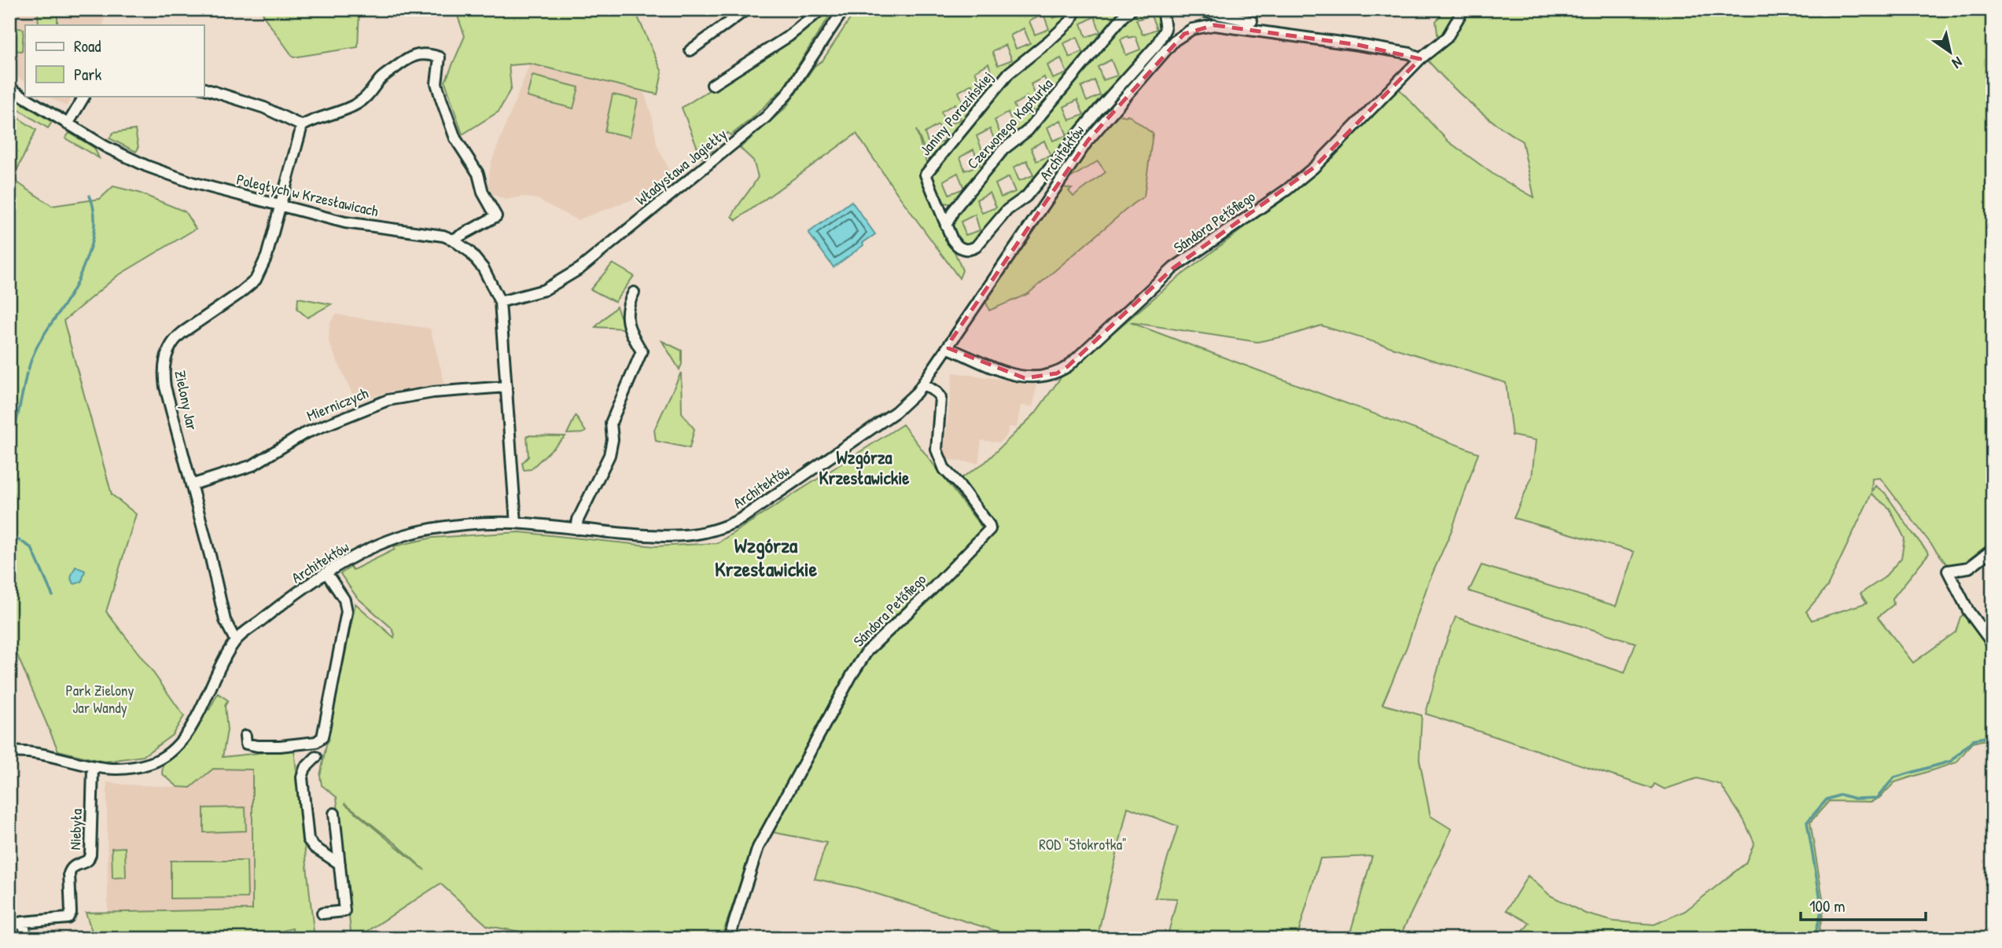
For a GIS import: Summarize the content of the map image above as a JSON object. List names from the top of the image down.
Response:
{
  "streets": {
    "street": [
      "Janiny Porazińskiej",
      "Czerwonego Kapturka",
      "Architektów",
      "Władysława Jagiełły",
      "Poległych w Krzesławicach",
      "Sándora Petőfiego",
      "Zielony Jar",
      "Mierniczych",
      "Niebyła"
    ]
  },
  "crossings": [
    ["Janiny Porazińskiej", "Czerwonego Kapturka"],
    ["Architektów", "Poległych w Krzesławicach"],
    ["Architektów", "Sándora Petőfiego"],
    ["Architektów", "Zielony Jar"],
    ["Architektów", "Niebyła"],
    ["Władysława Jagiełły", "Poległych w Krzesławicach"],
    ["Poległych w Krzesławicach", "Zielony Jar"],
    ["Poległych w Krzesławicach", "Mierniczych"],
    ["Zielony Jar", "Mierniczych"]
  ],
  "districts": ["Wzgórza Krzesławickie", "Wzgórza Krzesławickie"],
  "parks": ["Park Zielony Jar Wandy", "ROD \"Stokrotka\""],
  "legend": ["Road", "Park"],
  "scale_bar": "100 m",
  "north": "bottom right"
}
